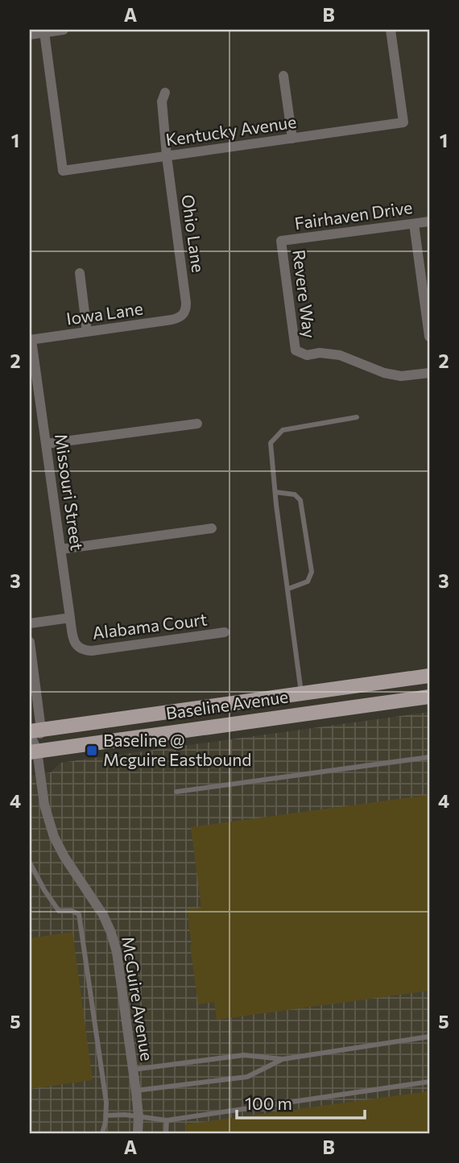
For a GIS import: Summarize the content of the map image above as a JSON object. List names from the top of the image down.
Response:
{
  "streets": {
    "main road": ["Baseline Avenue"],
    "street": [
      "Kentucky Avenue",
      "Fairhaven Drive",
      "Ohio Lane",
      "Revere Way",
      "Iowa Lane",
      "Missouri Street",
      "Alabama Court",
      "McGuire Avenue"
    ]
  },
  "crossings": [
    ["Kentucky Avenue", "Ohio Lane"],
    ["Fairhaven Drive", "Revere Way"],
    ["Ohio Lane", "Iowa Lane"],
    ["Iowa Lane", "Missouri Street"],
    ["Missouri Street", "Alabama Court"],
    ["Baseline Avenue", "McGuire Avenue"]
  ],
  "places": {
    "transit": ["Baseline @ Mcguire Eastbound"]
  },
  "scale_bar": "100 m",
  "grid": {
    "columns": ["A", "B"],
    "rows": [
      "1",
      "2",
      "3",
      "4",
      "5"
    ]
  }
}
